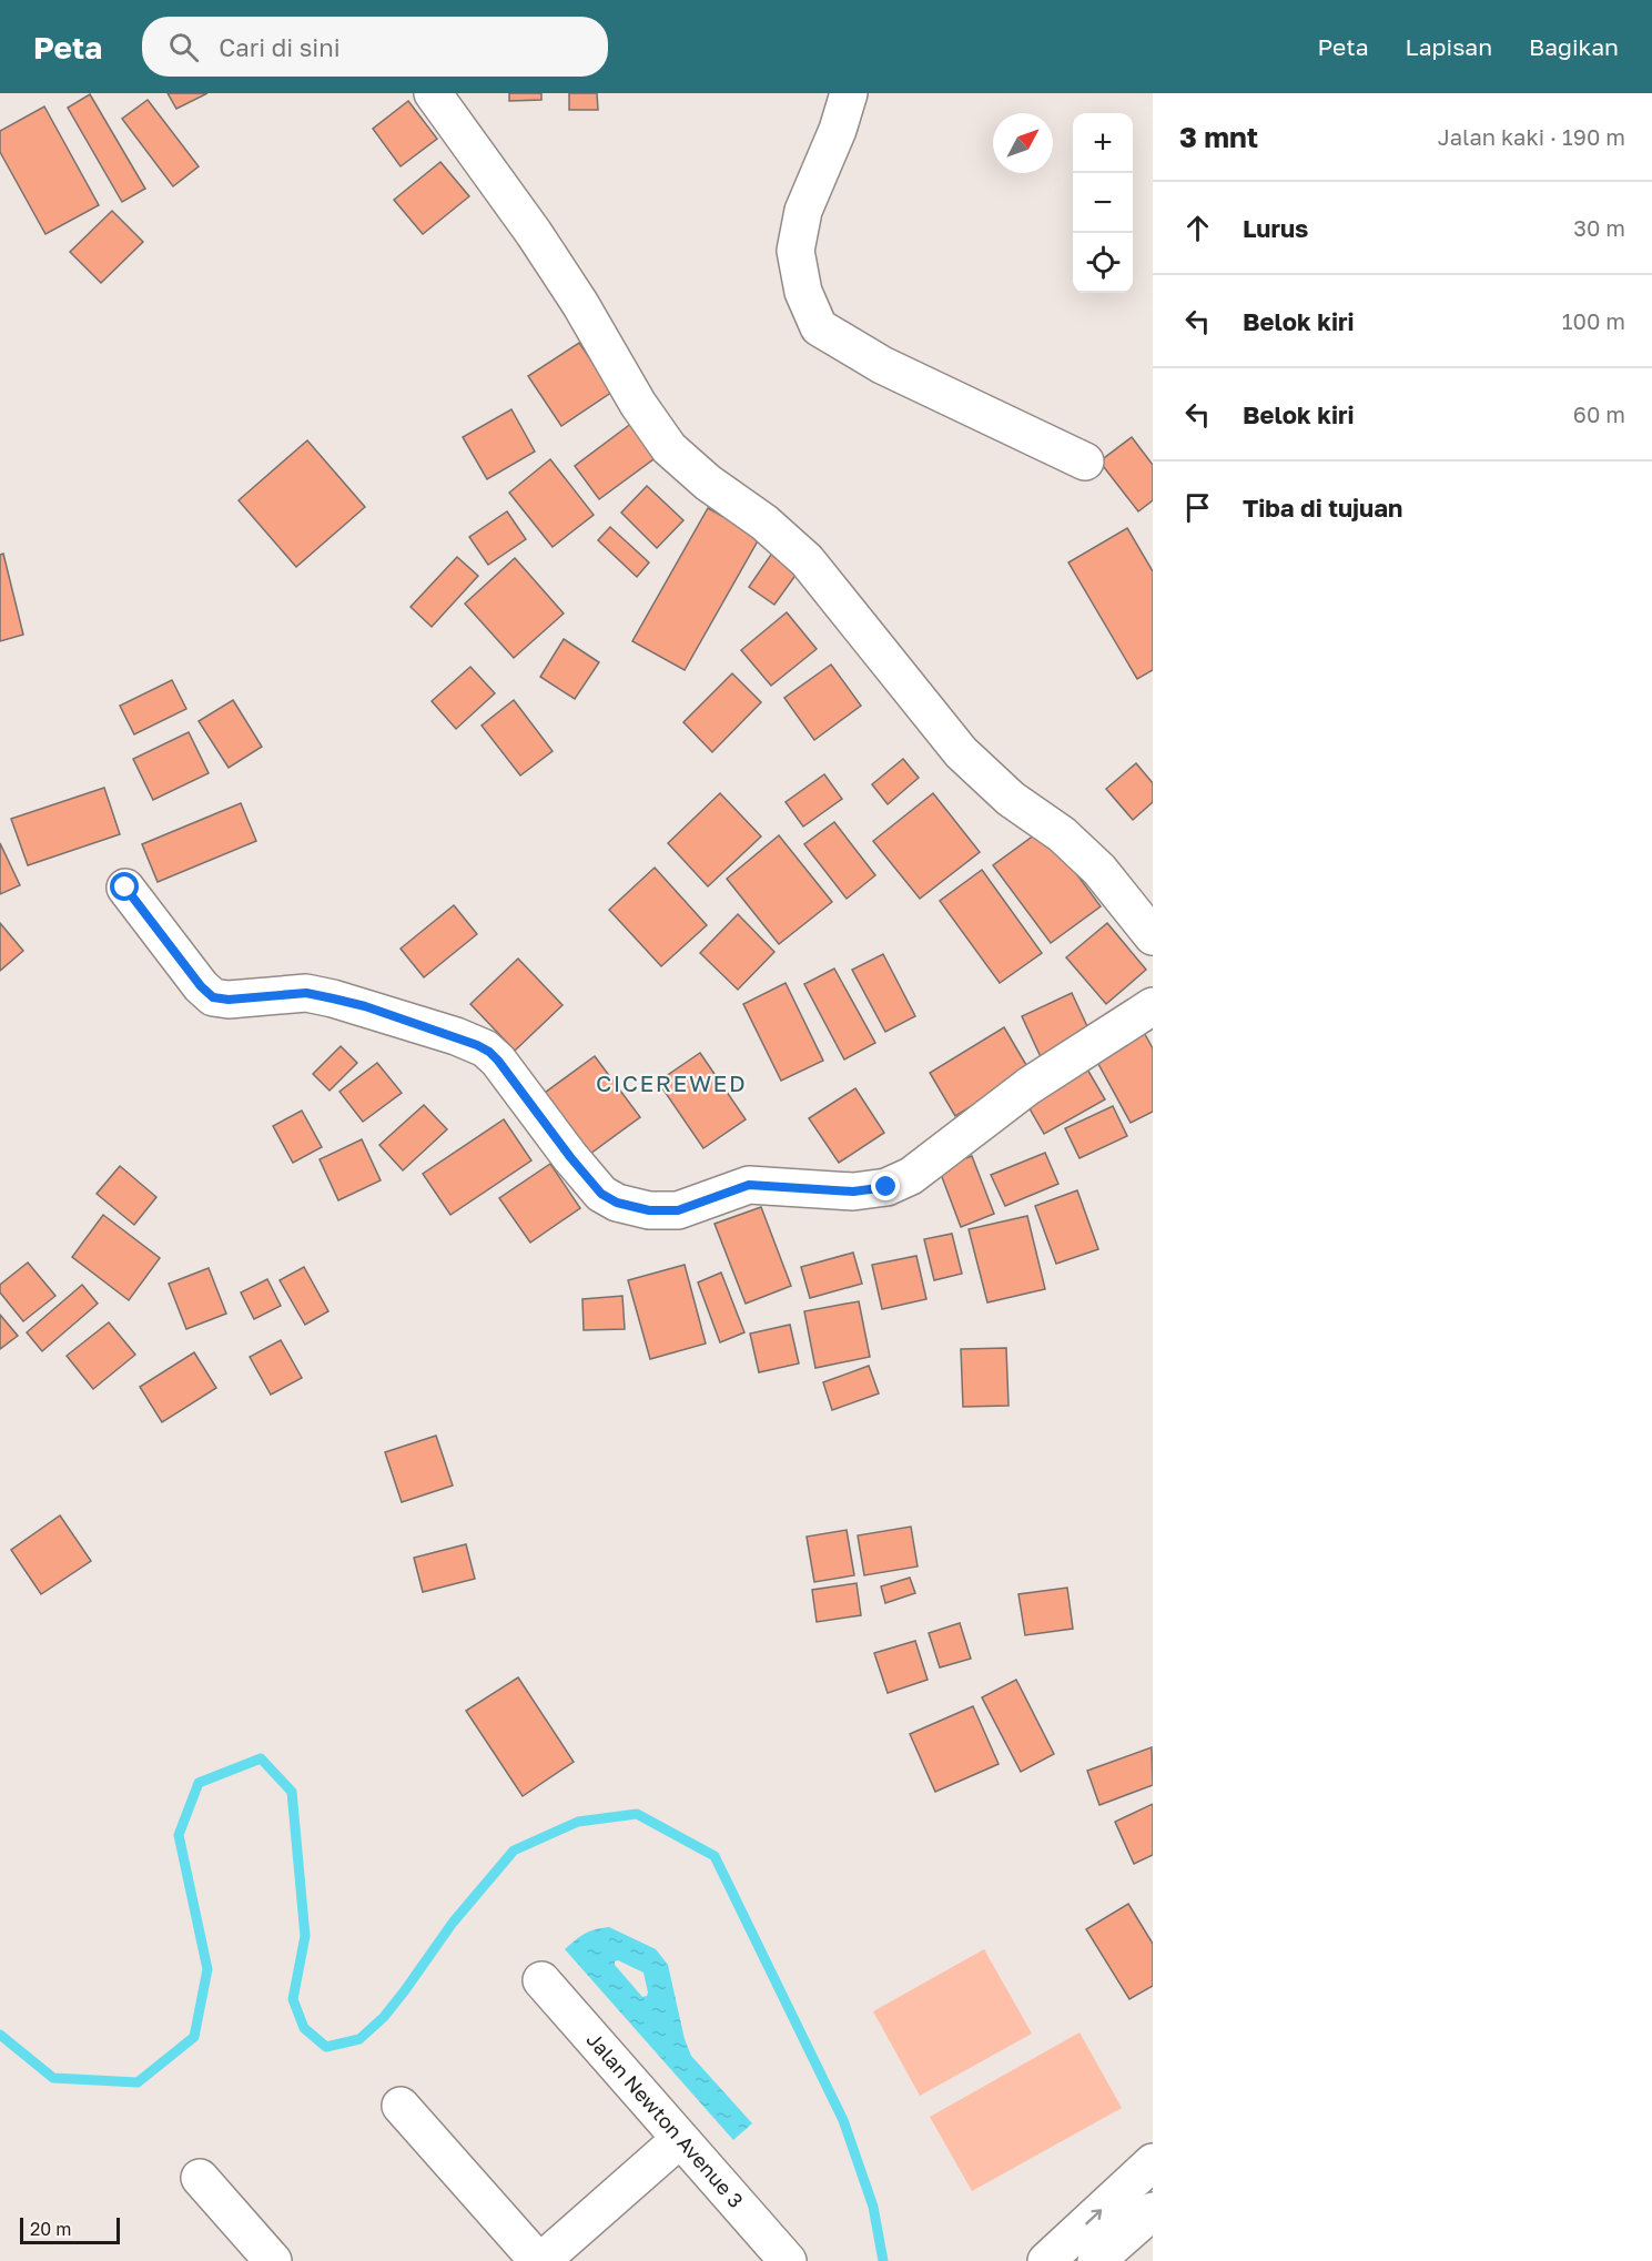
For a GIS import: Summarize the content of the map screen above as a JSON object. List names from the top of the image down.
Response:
{
  "streets": {
    "street": ["Jalan Newton Avenue 3"]
  },
  "districts": ["CICEREWED"],
  "scale_bar": "20 m",
  "north": "top right",
  "page": {
    "header": "Peta",
    "search": "Cari di sini",
    "nav": ["Peta", "Lapisan", "Bagikan"],
    "heading": ["3 mnt", "Jalan kaki · 190 m"],
    "map_buttons": ["+", "−"],
    "list": [
      ["Lurus", "30 m"],
      ["Belok kiri", "100 m"],
      ["Belok kiri", "60 m"],
      "Tiba di tujuan"
    ],
    "scale": "20 m"
  }
}
